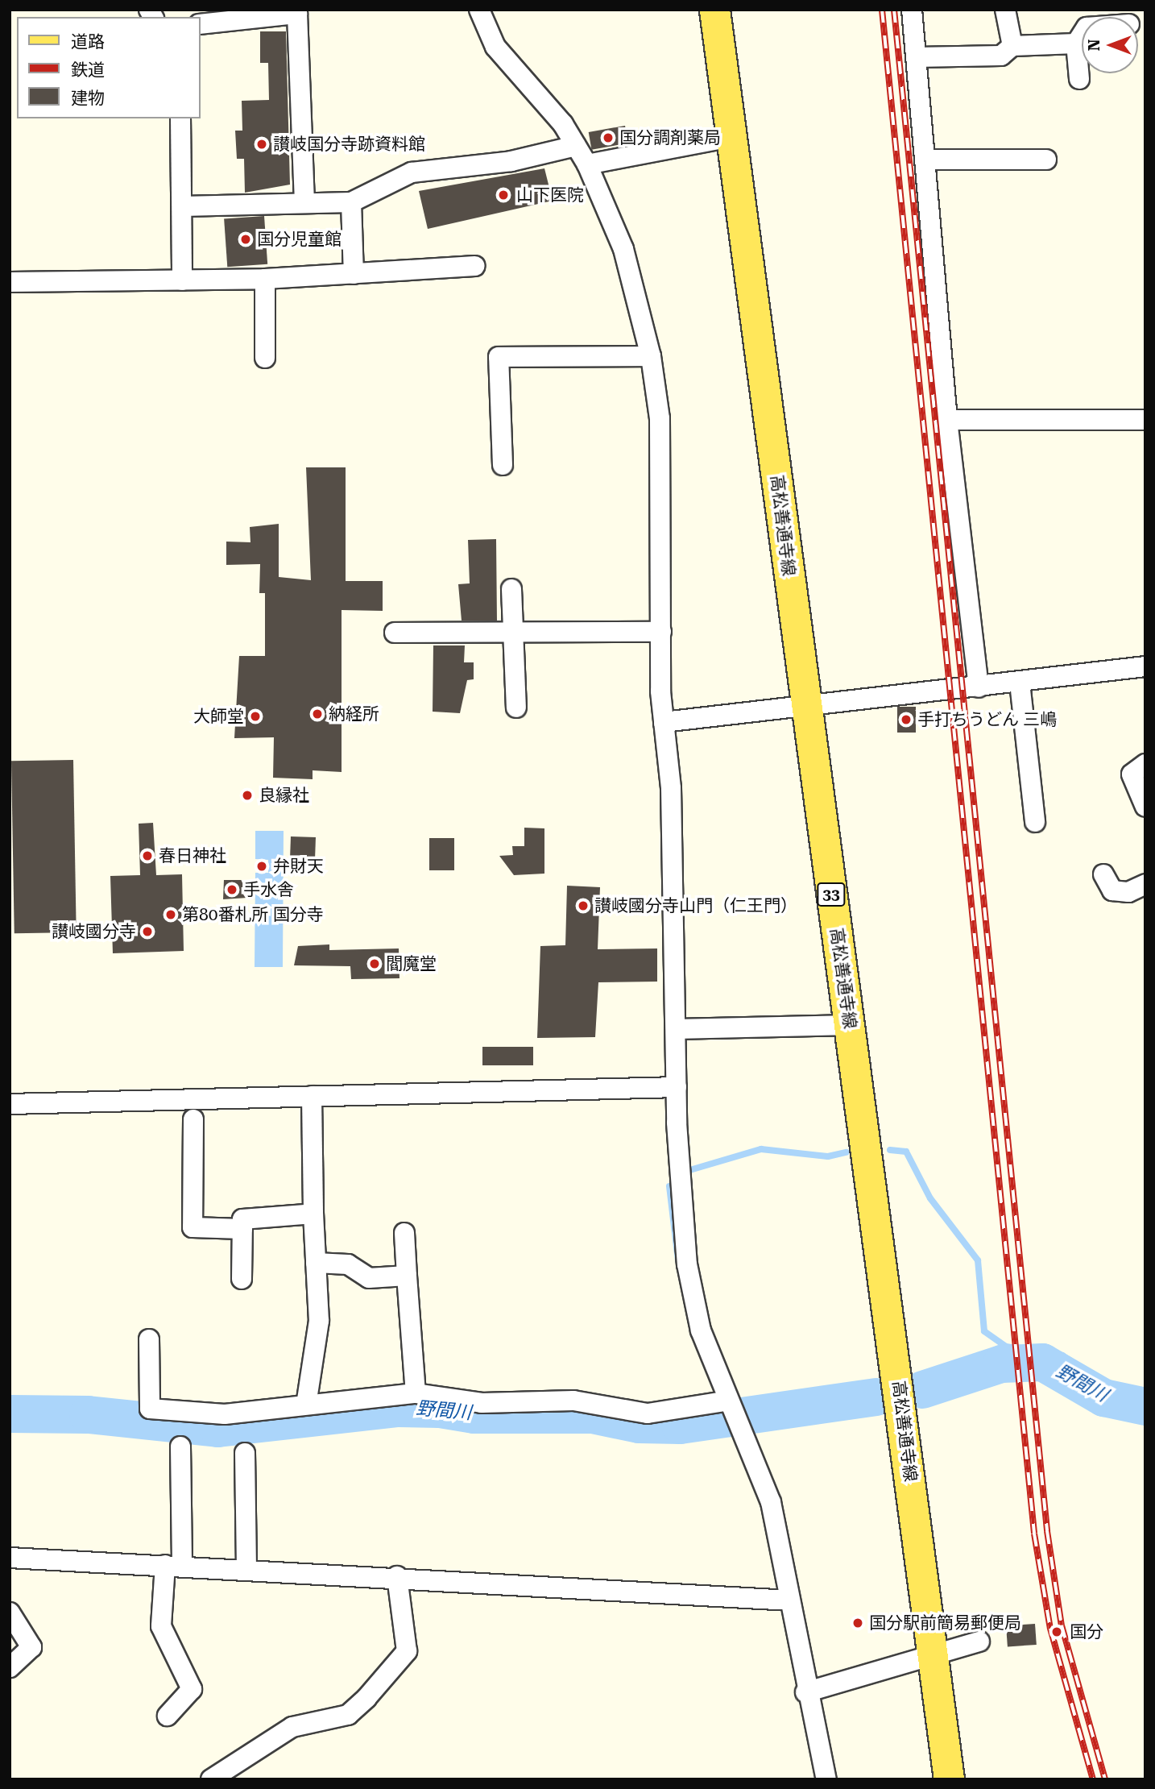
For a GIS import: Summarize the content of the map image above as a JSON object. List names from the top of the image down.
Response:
{
  "streets": {
    "main road": ["高松善通寺線", "33"]
  },
  "water": ["野間川"],
  "places": [
    "国分調剤薬局",
    "讃岐国分寺跡資料館",
    "山下医院",
    "国分児童館",
    "納経所",
    "大師堂",
    "手打ちうどん 三嶋",
    "良縁社",
    "春日神社",
    "弁財天",
    "手水舎",
    "讃岐國分寺山門（仁王門）",
    "第80番札所 国分寺",
    "讃岐國分寺",
    "閻魔堂",
    "国分駅前簡易郵便局",
    "国分"
  ],
  "legend": ["道路", "鉄道", "建物"],
  "north": "left"
}
